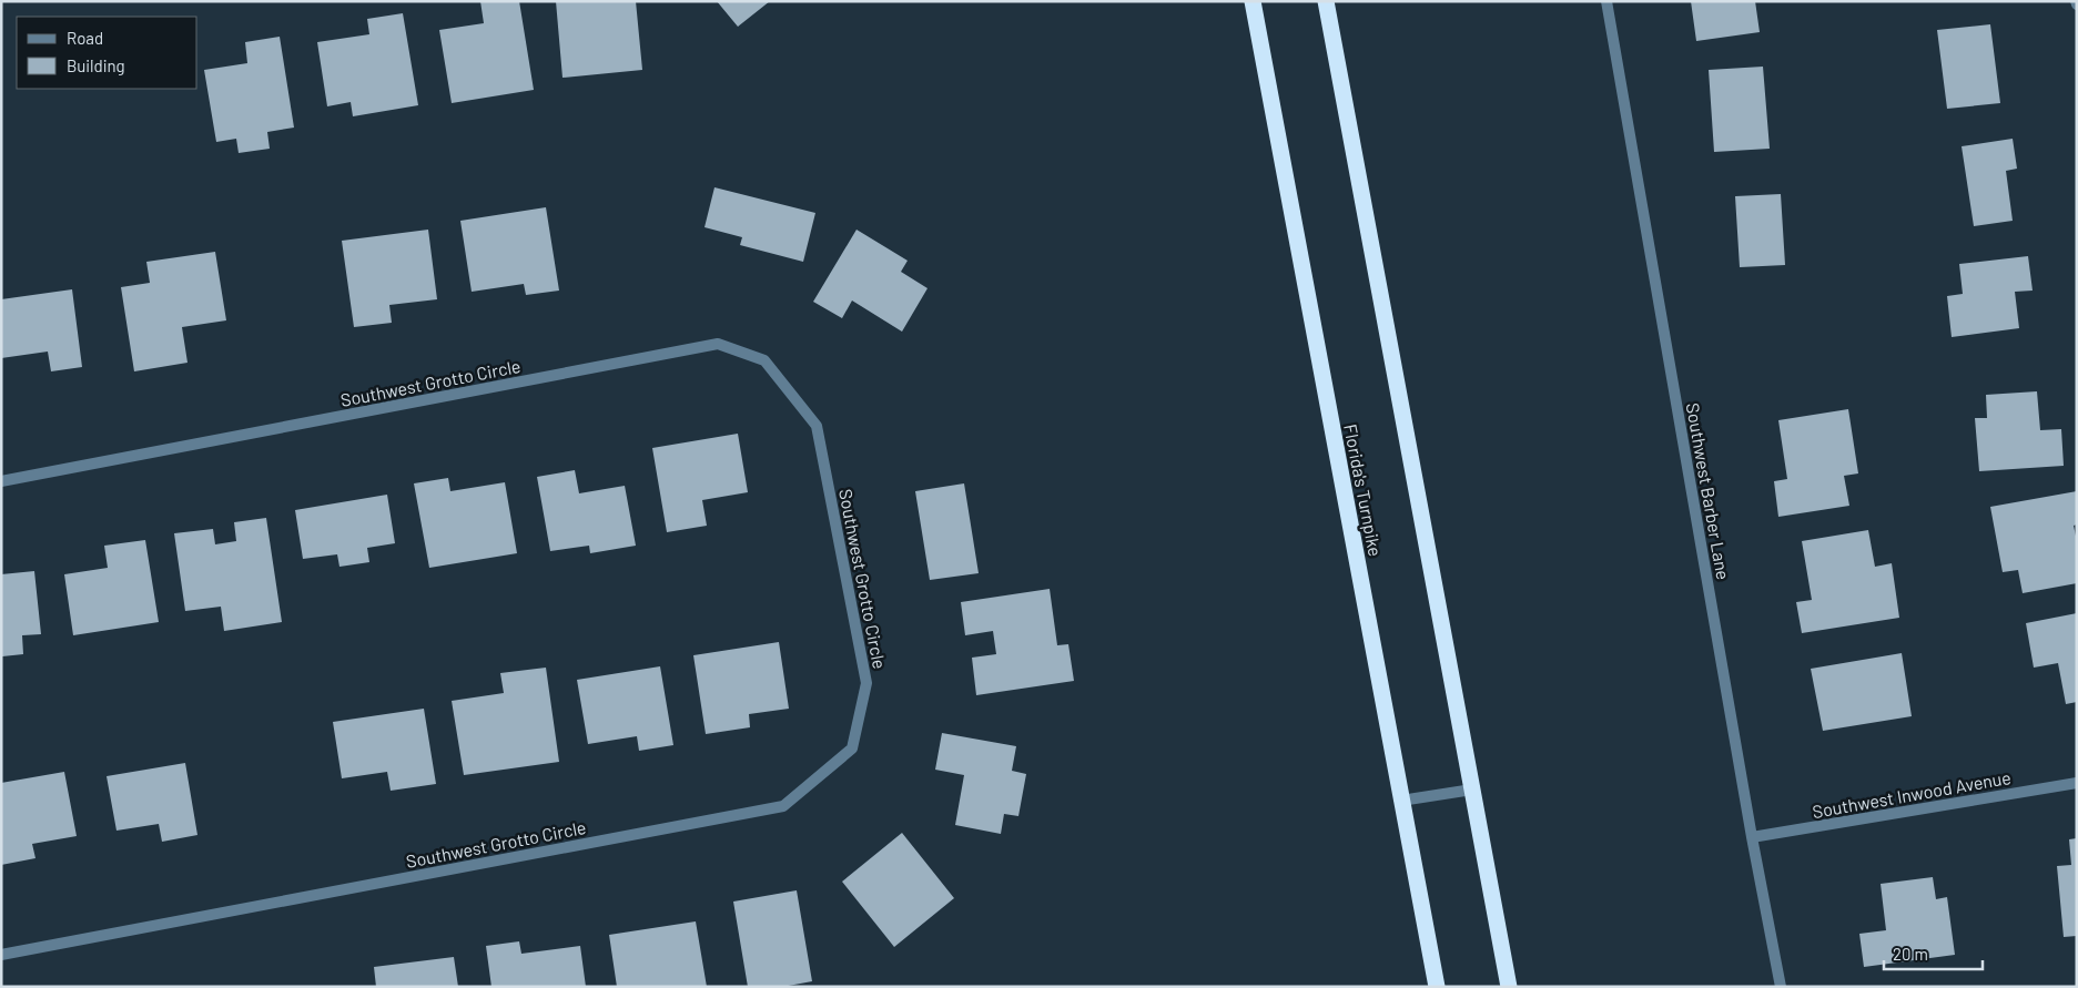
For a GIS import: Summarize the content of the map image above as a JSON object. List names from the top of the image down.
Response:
{
  "streets": {
    "highway": ["Florida's Turnpike"],
    "street": ["Southwest Grotto Circle", "Southwest Barber Lane", "Southwest Inwood Avenue"]
  },
  "crossings": [
    ["Southwest Barber Lane", "Southwest Inwood Avenue"]
  ],
  "legend": ["Road", "Building"],
  "scale_bar": "20 m"
}
